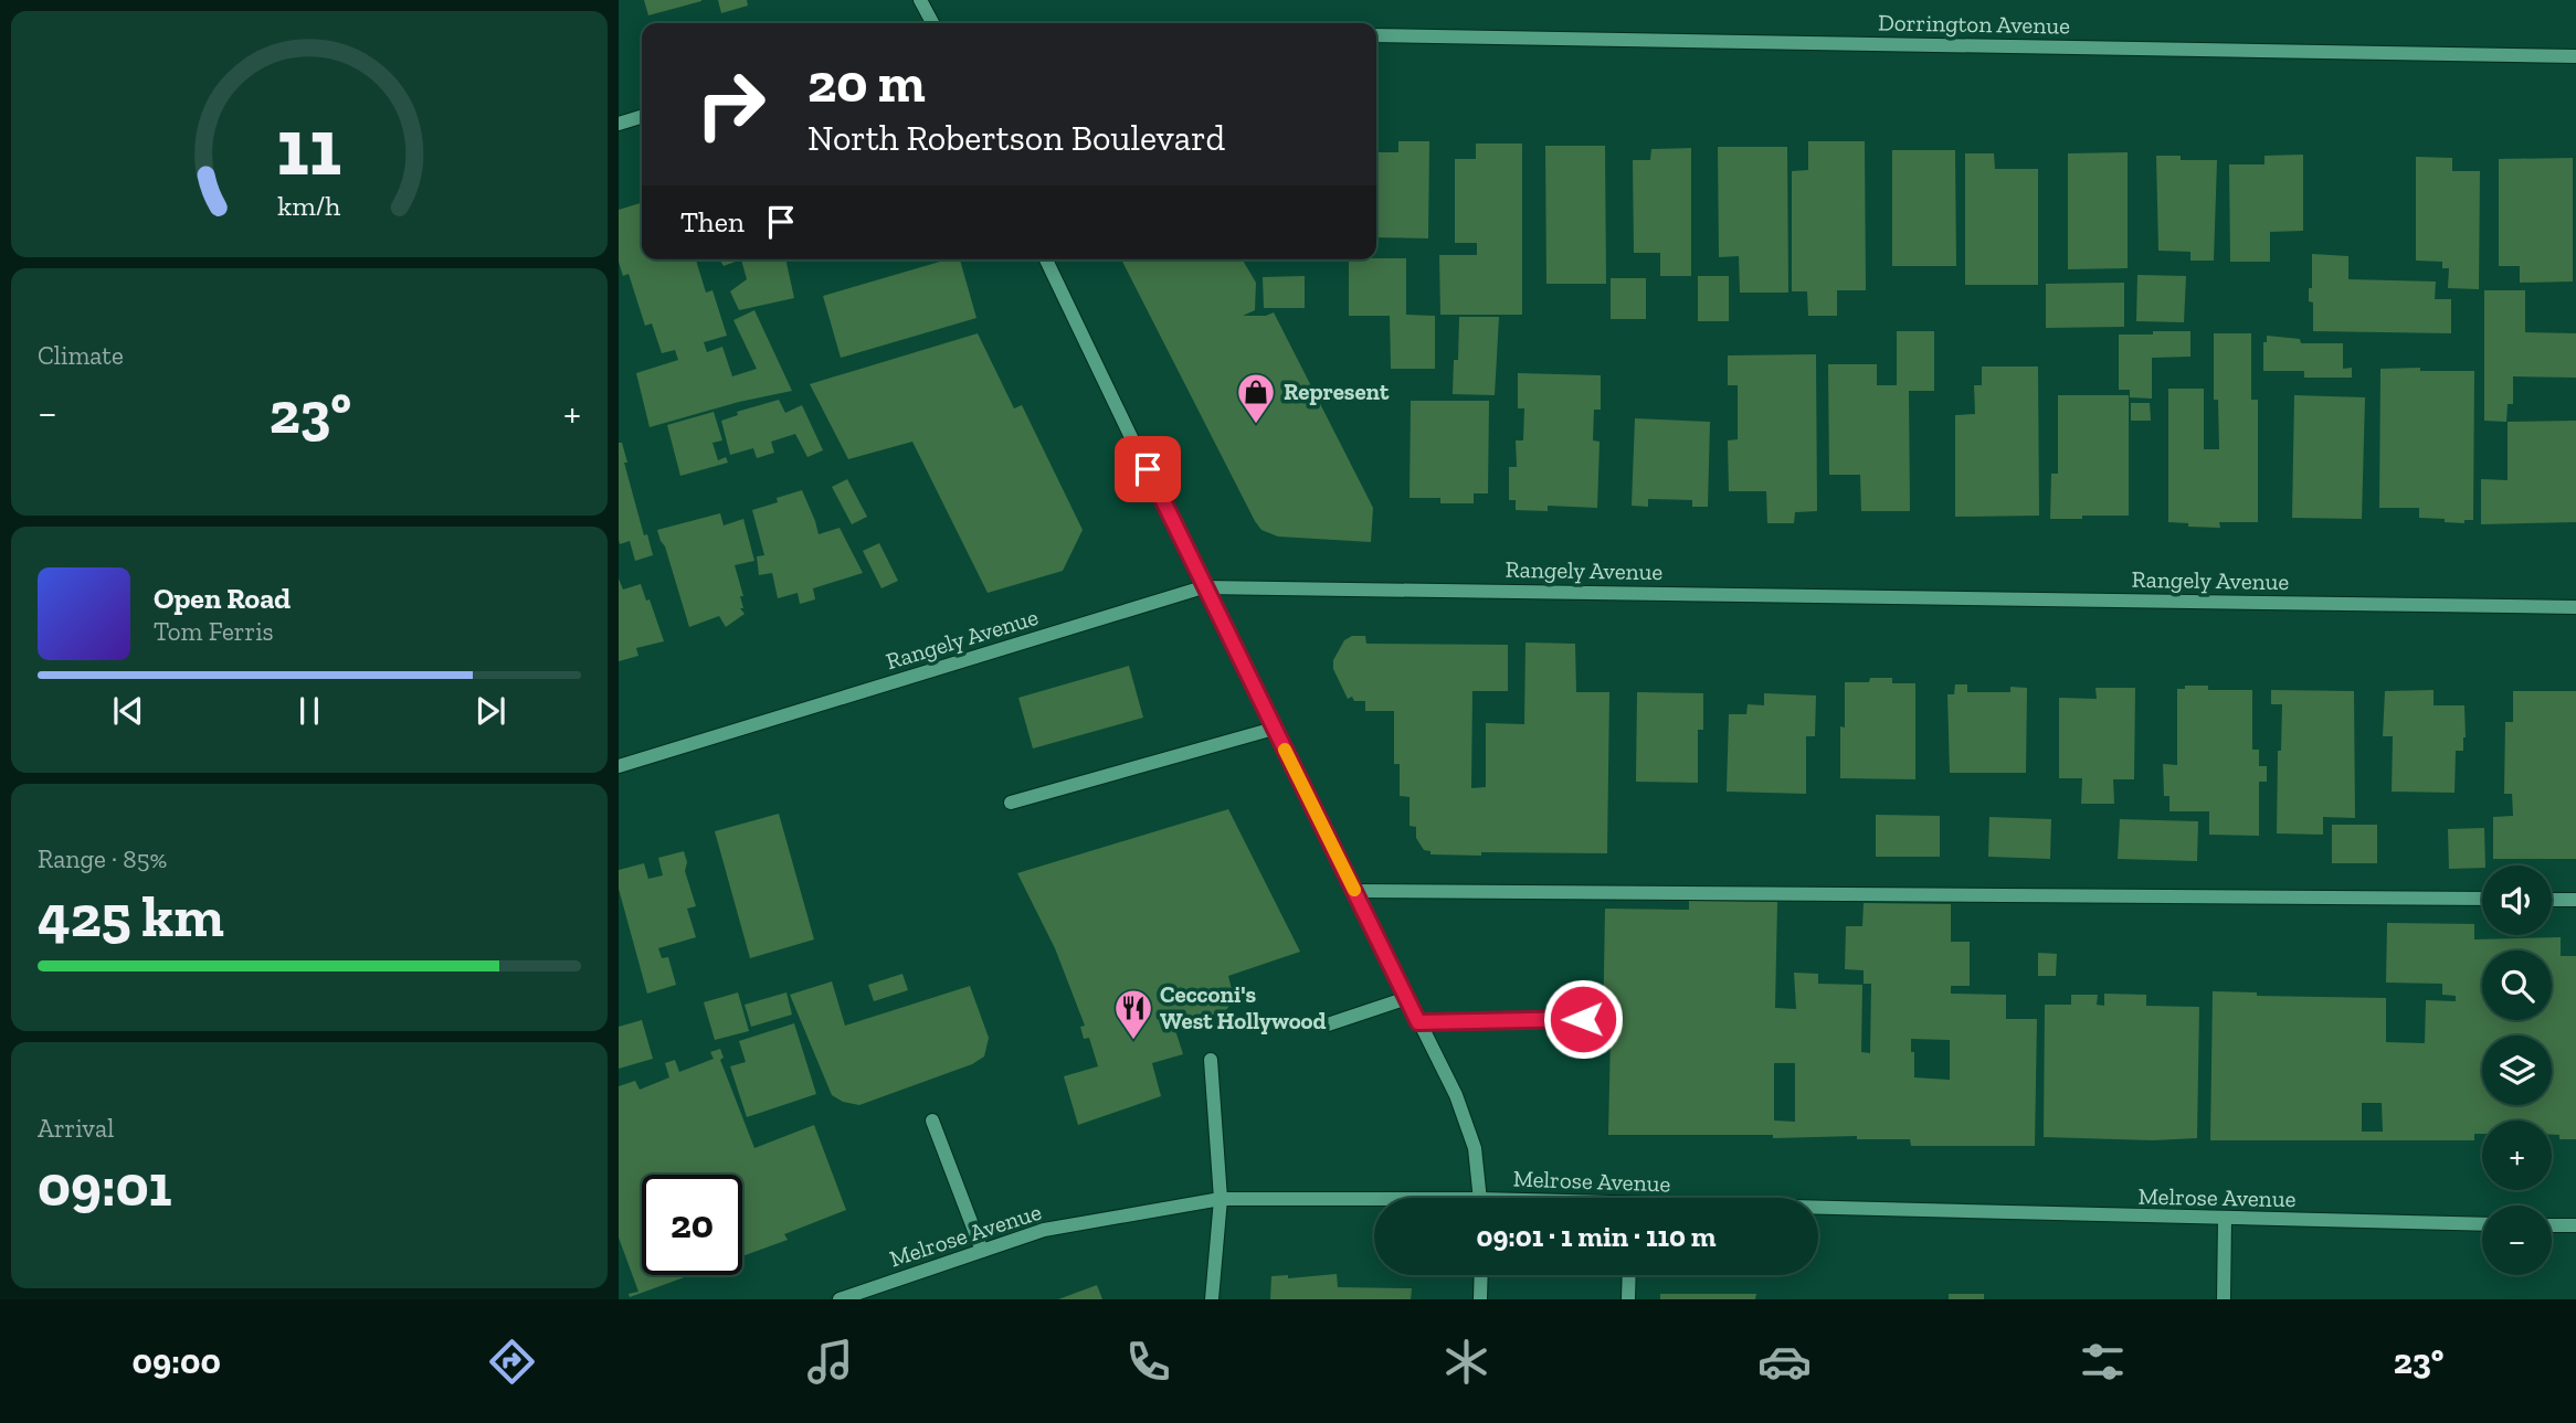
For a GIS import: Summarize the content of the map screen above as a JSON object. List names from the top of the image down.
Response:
{
  "streets": {
    "street": ["Dorrington Avenue", "Rangely Avenue", "Melrose Avenue"]
  },
  "places": {
    "shop": ["Represent"],
    "restaurant": ["Cecconi's West Hollywood"]
  },
  "page": {
    "turn": ["20 m", "North Robertson Boulevard"],
    "then": "Then",
    "tile": [
      "Climate",
      ["Range · 85%", "425 km"],
      ["Arrival", "09:01"]
    ],
    "heat": ["−", "23°", "+"],
    "song": ["Open Road", "Tom Ferris"],
    "map_buttons": ["+", "−"],
    "limit": "20",
    "trip": "09:01 · 1 min · 110 m",
    "tabs": ["09:00", "23°"],
    "gauge": ["11", "km/h"]
  }
}
